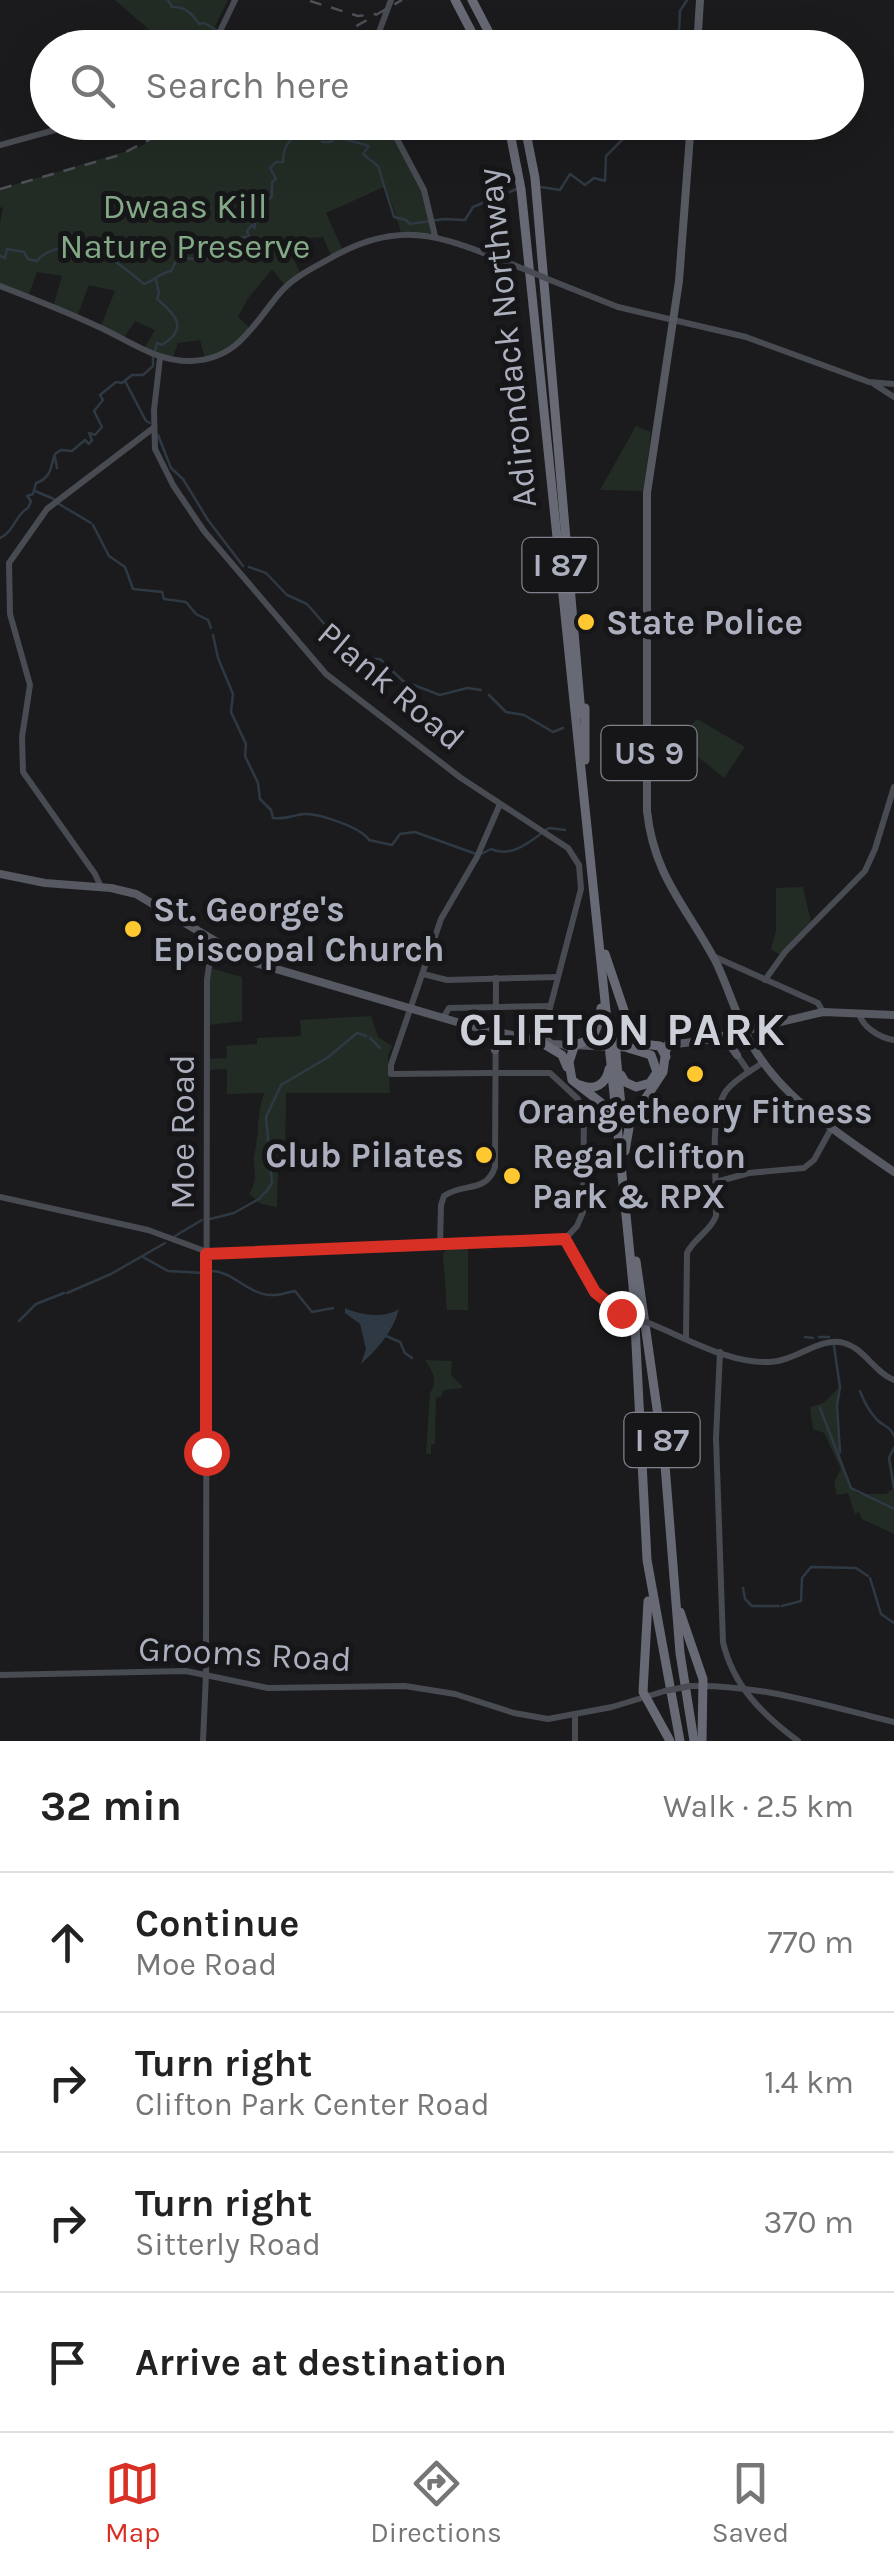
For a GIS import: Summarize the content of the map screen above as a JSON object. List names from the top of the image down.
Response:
{
  "streets": {
    "highway": ["Adirondack Northway", "I 87"],
    "main road": ["US 9"],
    "street": ["Plank Road", "Moe Road", "Grooms Road"]
  },
  "crossings": [
    ["Moe Road", "Grooms Road"]
  ],
  "districts": ["CLIFTON PARK"],
  "parks": ["Dwaas Kill Nature Preserve"],
  "places": [
    "State Police",
    "St. George's Episcopal Church",
    "Orangetheory Fitness",
    "Club Pilates",
    "Regal Clifton Park & RPX"
  ],
  "page": {
    "search": "Search here",
    "heading": ["32 min", "Walk · 2.5 km"],
    "list": [
      ["Continue", "Moe Road", "770 m"],
      ["Turn right", "Clifton Park Center Road", "1.4 km"],
      ["Turn right", "Sitterly Road", "370 m"],
      "Arrive at destination"
    ],
    "nav": ["Map", "Directions", "Saved"]
  }
}
